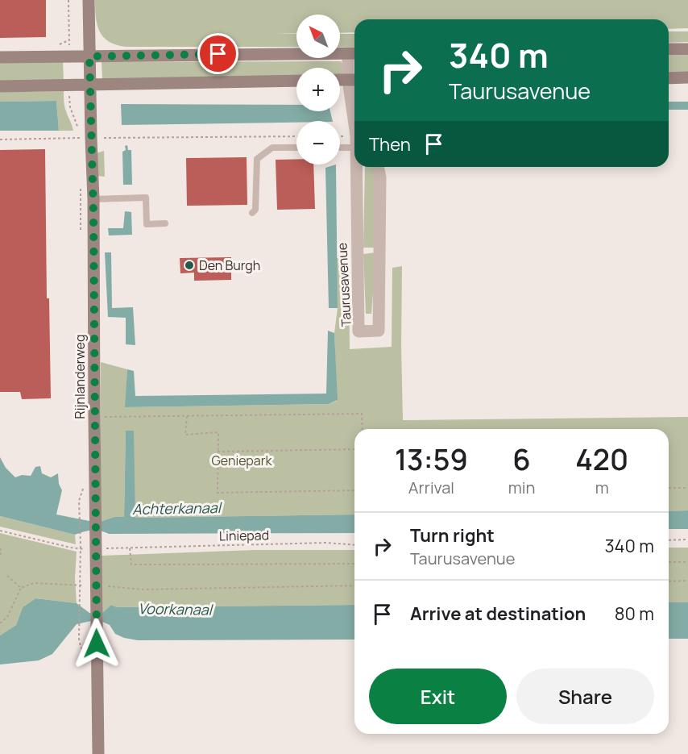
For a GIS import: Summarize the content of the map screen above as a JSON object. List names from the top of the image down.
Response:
{
  "streets": {
    "street": ["Taurusavenue", "Rijnlanderweg"],
    "path": ["Liniepad"]
  },
  "crossings": [
    ["Taurusavenue", "Rijnlanderweg"]
  ],
  "water": ["Achterkanaal", "Voorkanaal"],
  "parks": ["Geniepark"],
  "places": ["Den Burgh"],
  "north": "top left",
  "page": {
    "map_buttons": ["+", "−"],
    "turn": ["340 m", "Taurusavenue"],
    "then": "Then",
    "eta": [
      "13:59",
      "Arrival",
      "6",
      "min",
      "420",
      "m"
    ],
    "list": [
      {
        "name": "Turn right",
        "note": "Taurusavenue",
        "value": "340 m"
      },
      {
        "name": "Arrive at destination",
        "value": "80 m"
      }
    ],
    "buttons": ["Exit", "Share"]
  }
}
